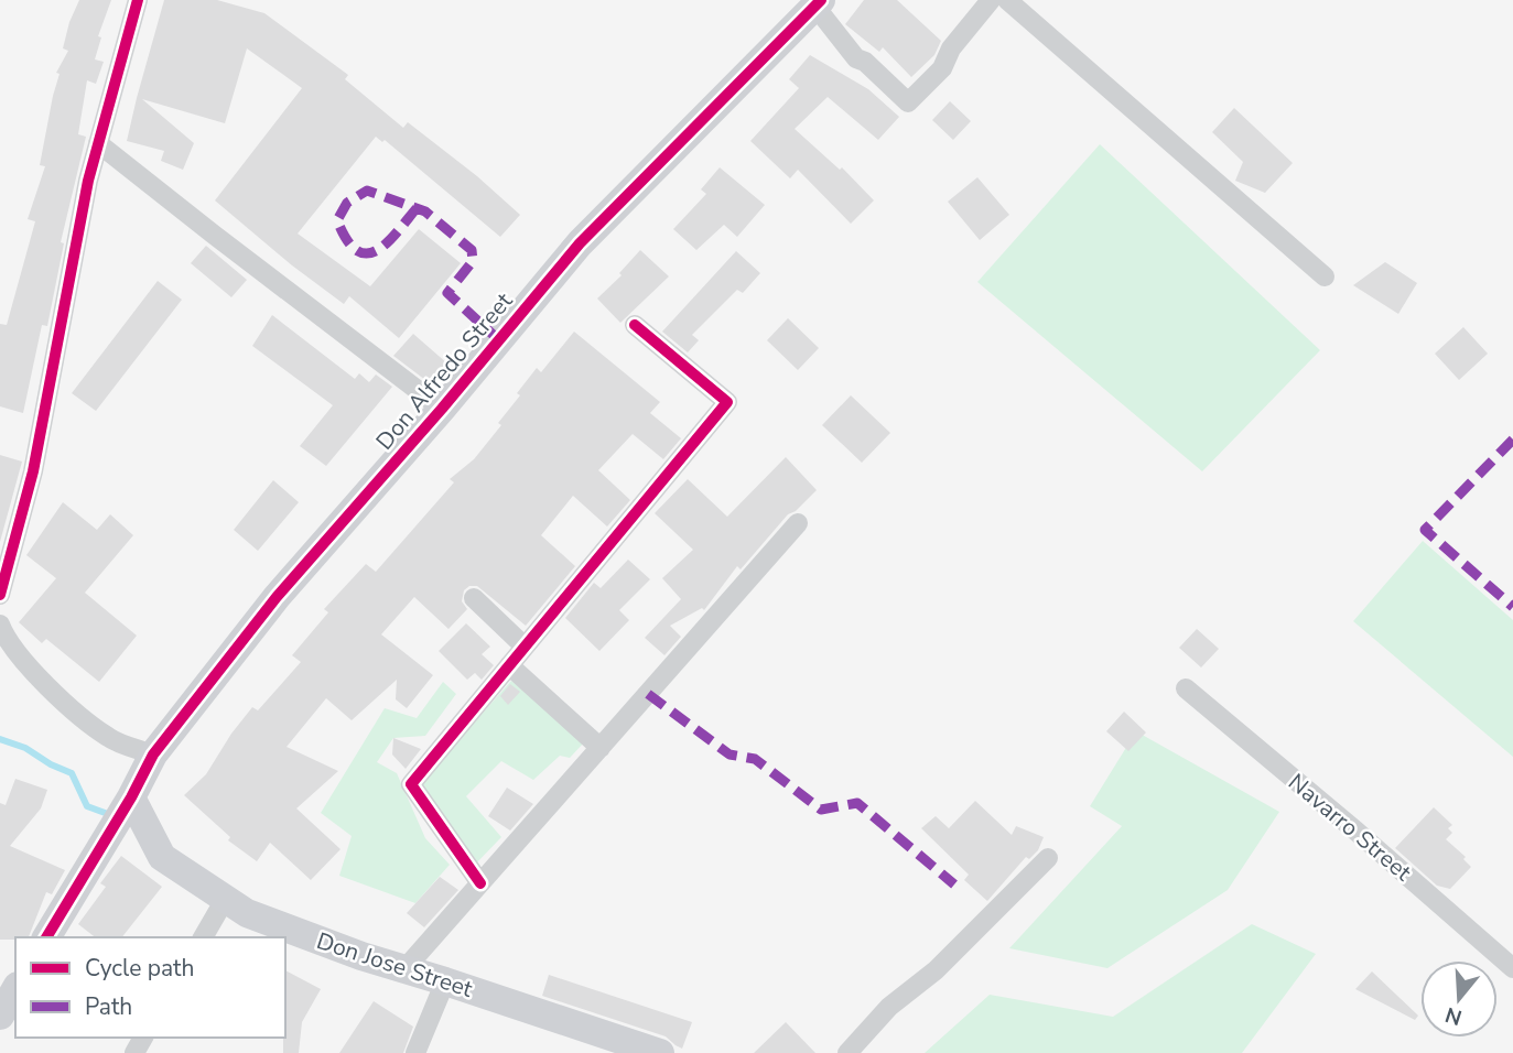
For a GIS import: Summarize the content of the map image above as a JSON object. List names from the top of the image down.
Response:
{
  "streets": {
    "street": ["Don Alfredo Street", "Navarro Street", "Don Jose Street"]
  },
  "crossings": [
    ["Don Alfredo Street", "Don Jose Street"]
  ],
  "legend": ["Cycle path", "Path"],
  "north": "bottom"
}
